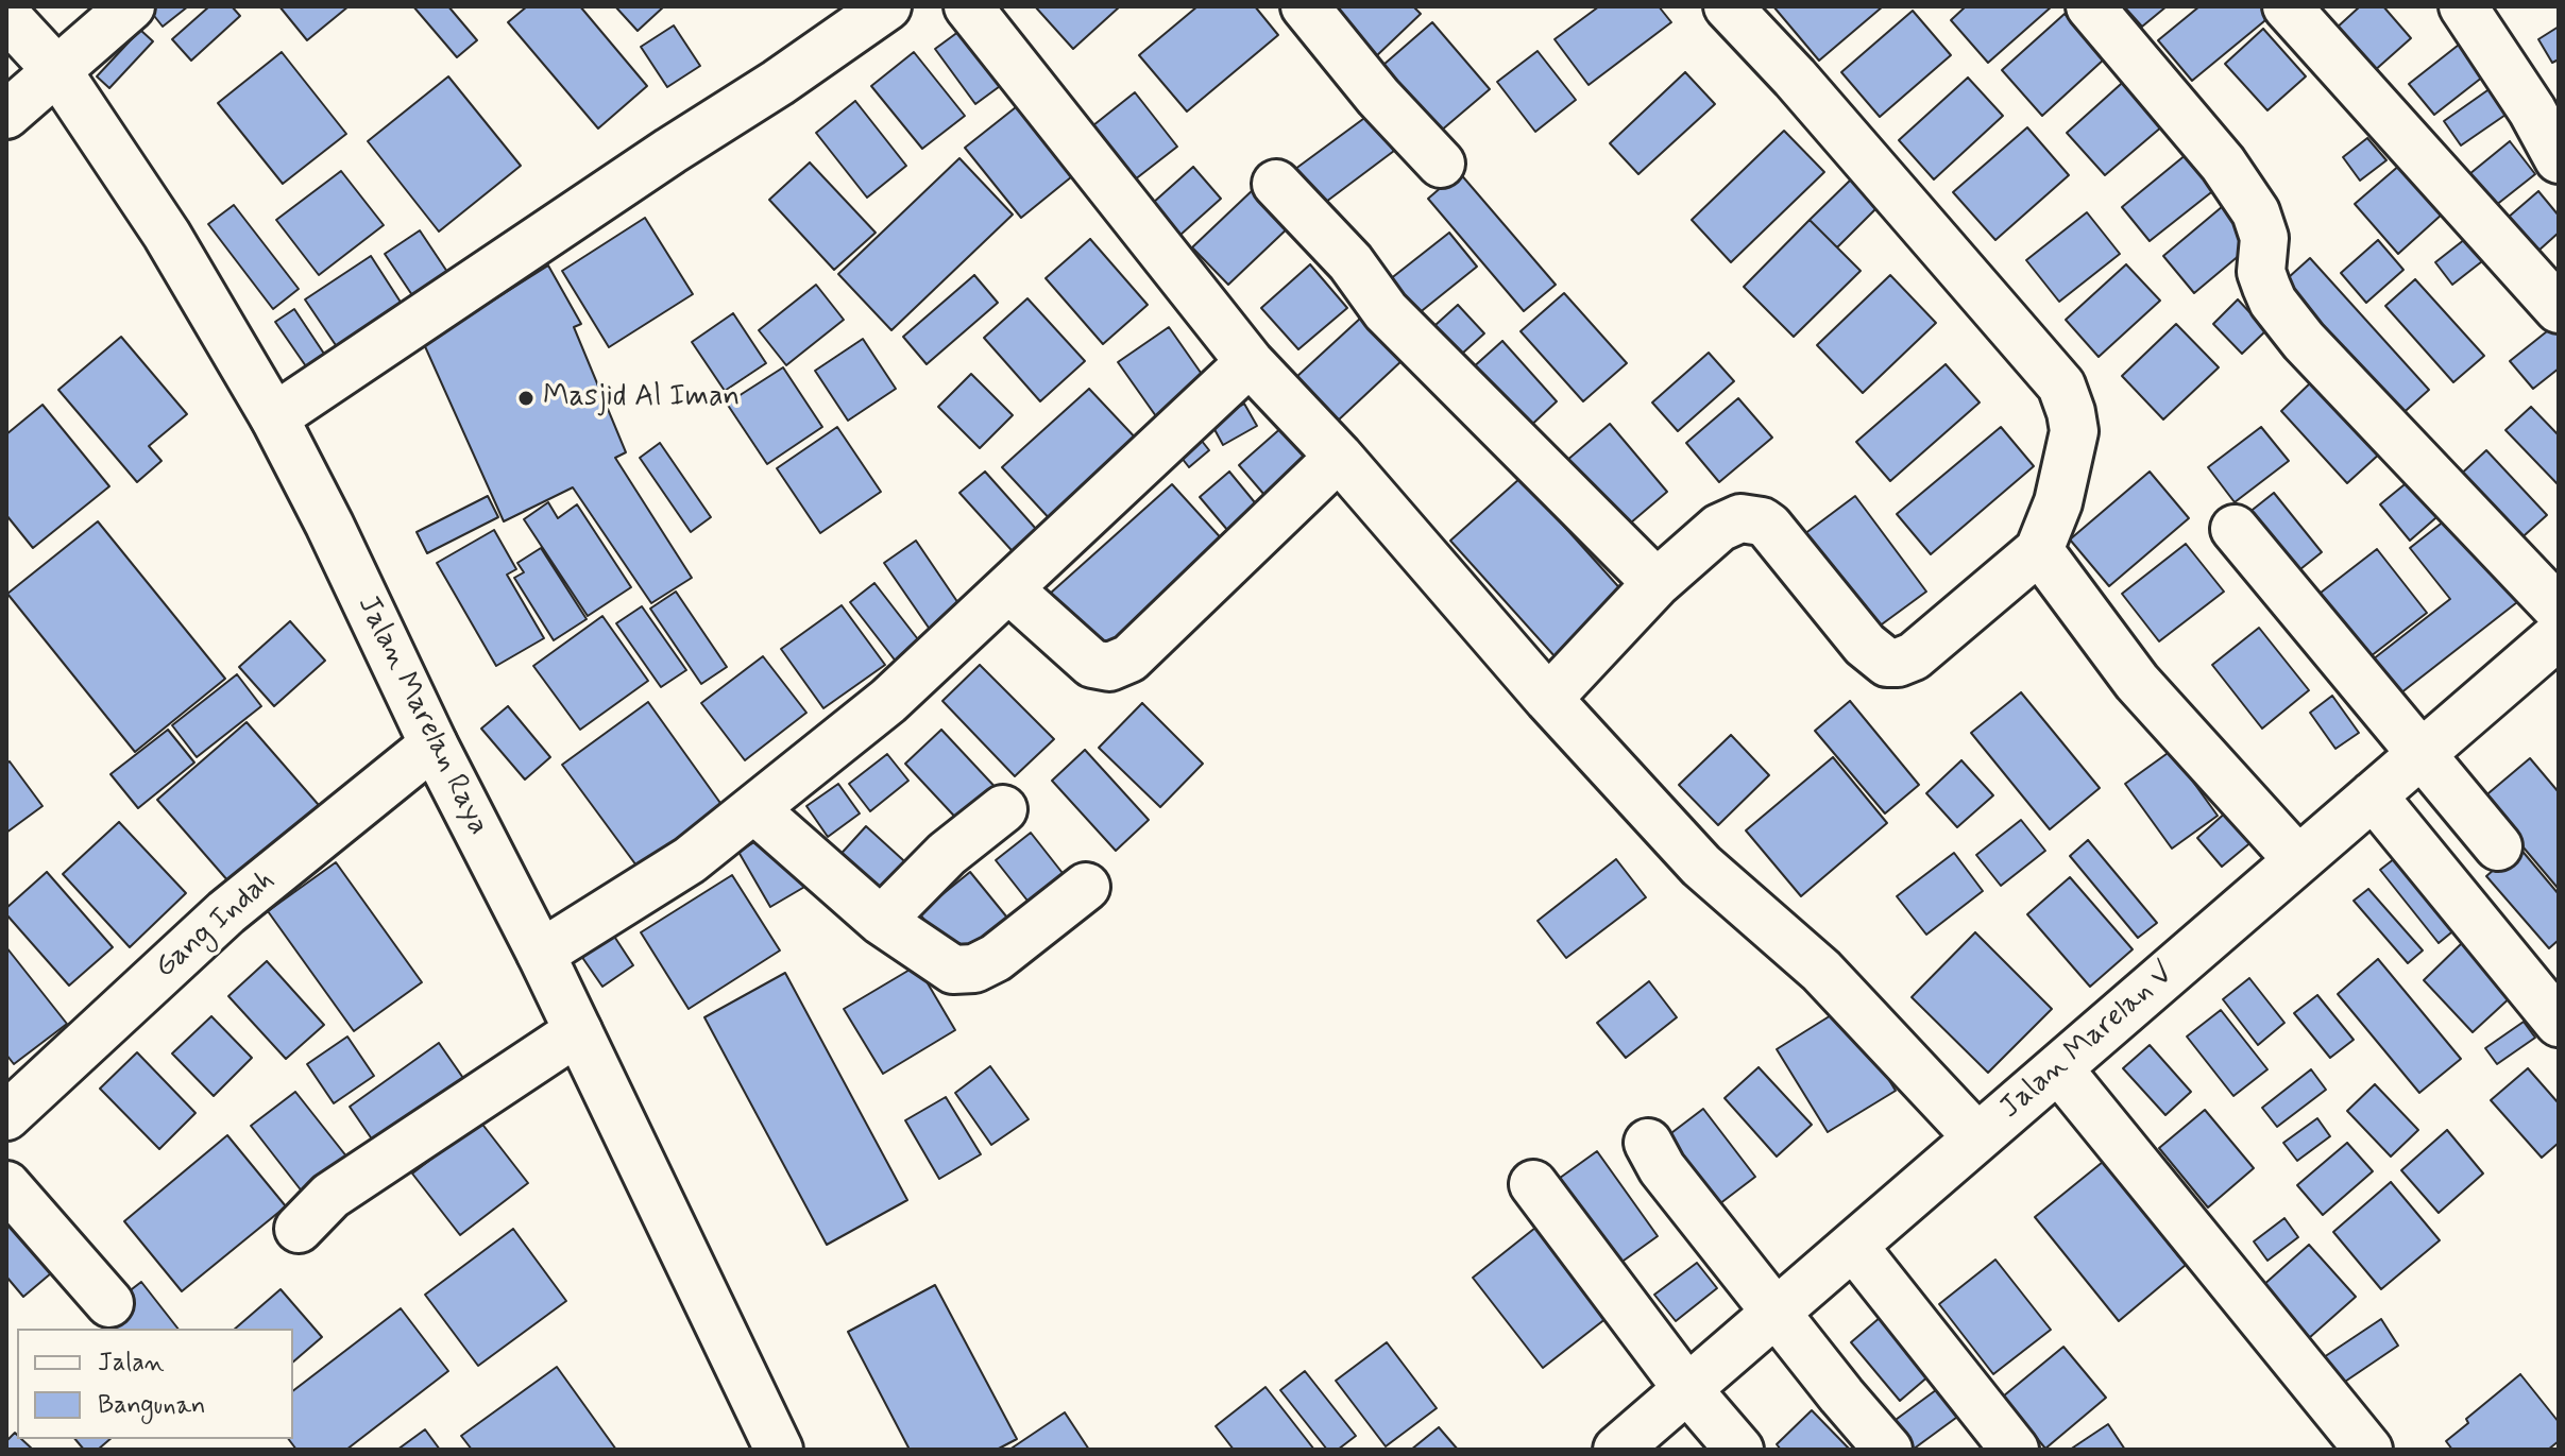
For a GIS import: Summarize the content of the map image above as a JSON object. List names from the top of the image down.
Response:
{
  "streets": {
    "street": ["Jalan Marelan Raya", "Gang Indah", "Jalan Marelan V"]
  },
  "crossings": [
    ["Jalan Marelan Raya", "Gang Indah"]
  ],
  "places": ["Masjid Al Iman"],
  "legend": ["Jalan", "Bangunan"]
}
